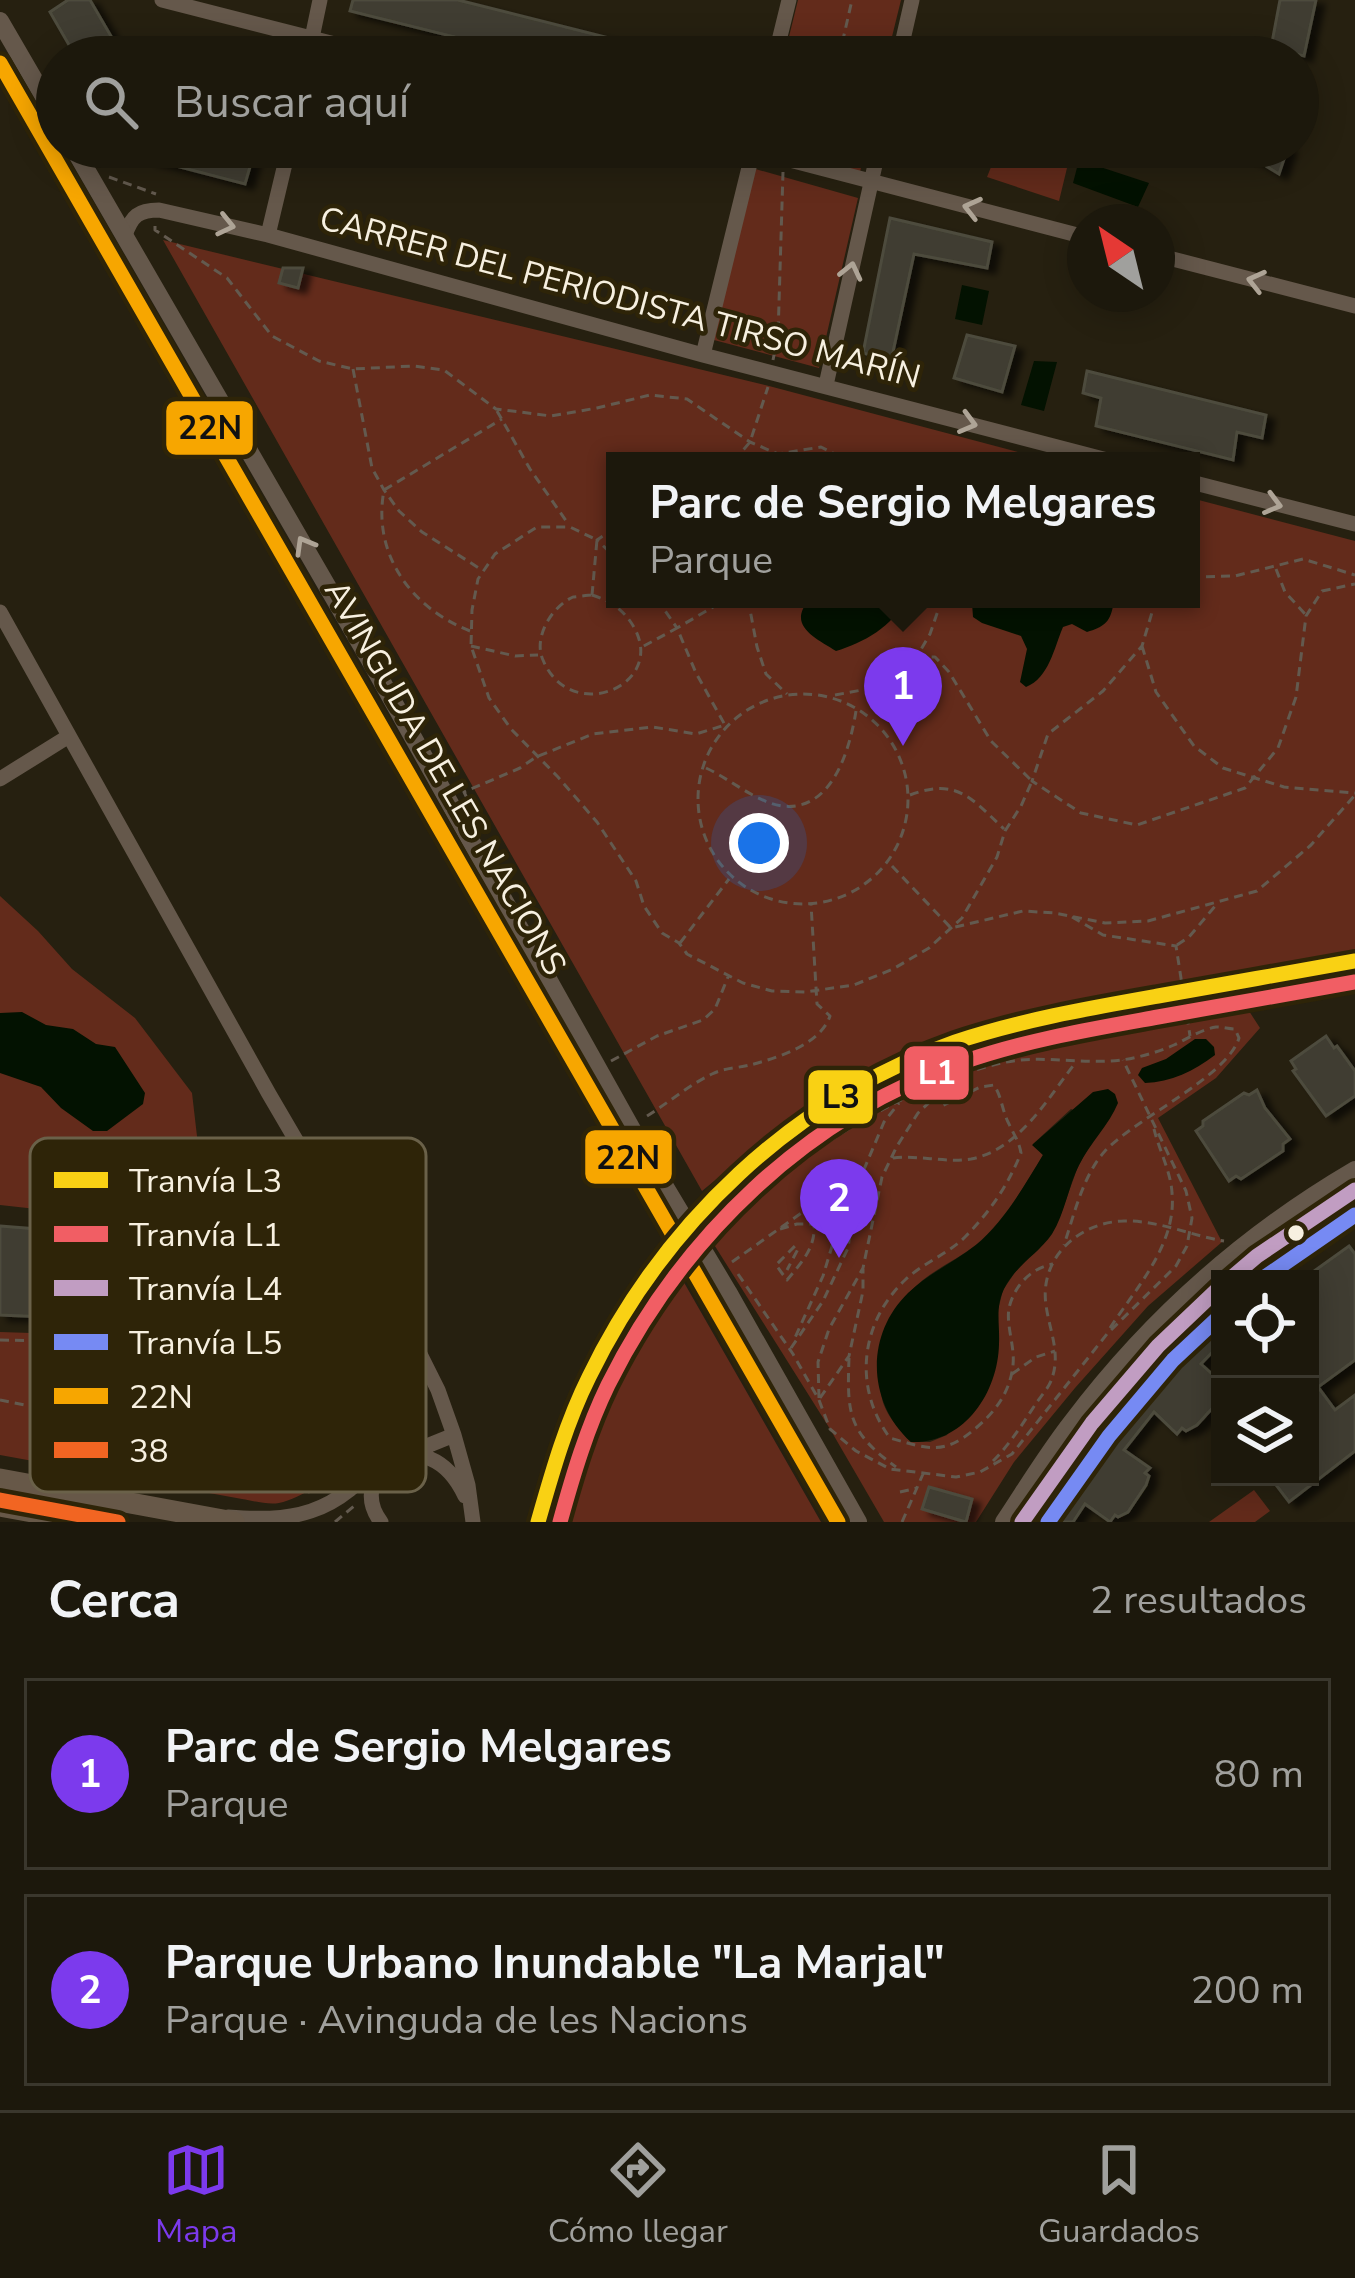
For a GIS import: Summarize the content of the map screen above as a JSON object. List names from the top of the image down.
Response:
{
  "streets": {
    "street": ["CARRER DEL PERIODISTA TIRSO MARÍN", "AVINGUDA DE LES NACIONS"]
  },
  "one_way": ["CARRER DEL PERIODISTA TIRSO MARÍN"],
  "lines": [
    "transit line 22N",
    "tram line L3",
    "tram line L1",
    "tram line L4",
    "transit line 38",
    "tram line L5"
  ],
  "legend": [
    "Tranvía L3",
    "Tranvía L1",
    "Tranvía L4",
    "Tranvía L5",
    "22N",
    "38"
  ],
  "north": "top left",
  "page": {
    "search": "Buscar aquí",
    "popup": ["Parc de Sergio Melgares", "Parque"],
    "pins": ["1", "2"],
    "heading": ["Cerca", "2 resultados"],
    "list": [
      {
        "mark": "1",
        "name": "Parc de Sergio Melgares",
        "note": "Parque",
        "value": "80 m"
      },
      {
        "mark": "2",
        "name": "Parque Urbano Inundable \"La Marjal\"",
        "note": "Parque · Avinguda de les Nacions",
        "value": "200 m"
      }
    ],
    "nav": ["Mapa", "Cómo llegar", "Guardados"]
  }
}
